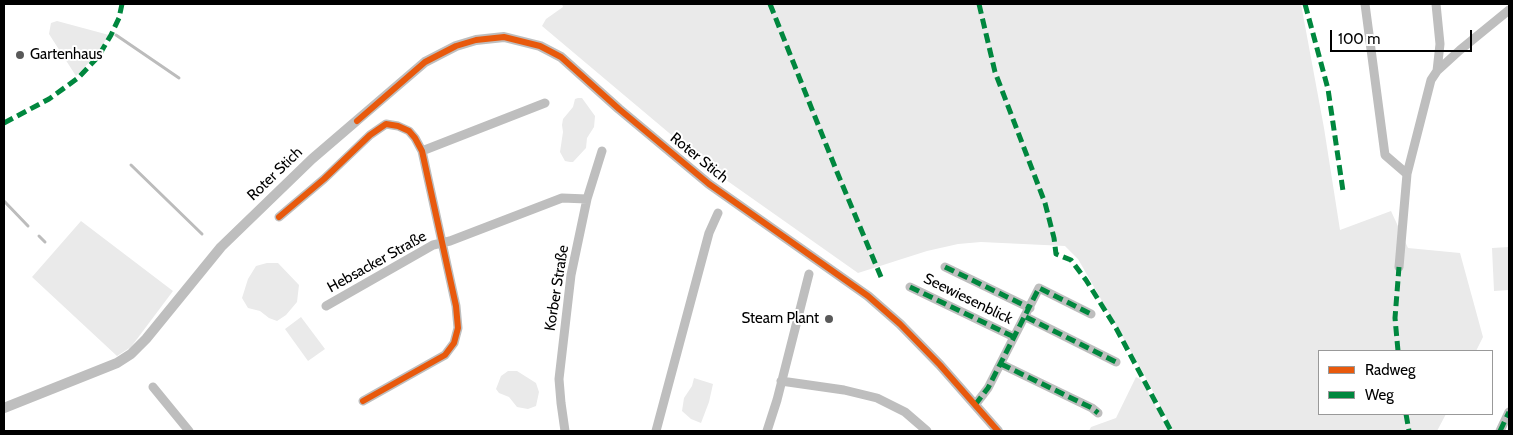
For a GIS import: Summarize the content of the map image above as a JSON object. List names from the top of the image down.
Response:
{
  "streets": {
    "street": [
      "Roter Stich",
      "Hebsacker Straße",
      "Korber Straße",
      "Seewiesenblick"
    ]
  },
  "crossings": [
    ["Hebsacker Straße", "Korber Straße"]
  ],
  "places": ["Gartenhaus", "Steam Plant"],
  "legend": ["Radweg", "Weg"],
  "scale_bar": "100 m"
}
